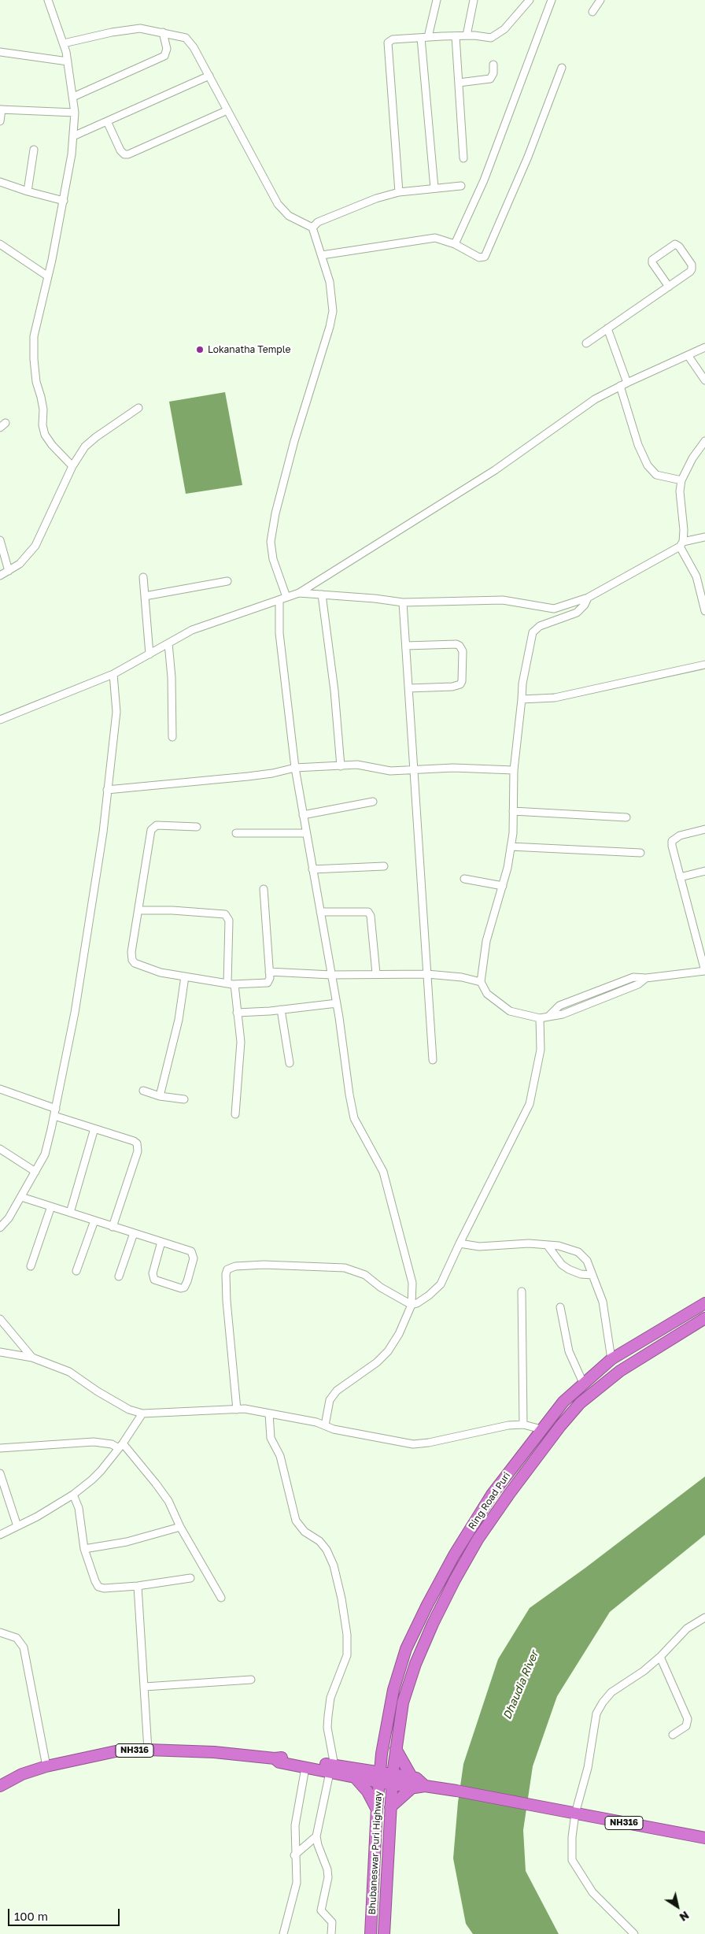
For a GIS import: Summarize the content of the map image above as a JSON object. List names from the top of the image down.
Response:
{
  "streets": {
    "highway": ["Ring Road Puri", "NH316", "Bhubaneswar Puri Highway"]
  },
  "crossings": [
    ["Ring Road Puri", "NH316"],
    ["Ring Road Puri", "Bhubaneswar Puri Highway"],
    ["NH316", "Bhubaneswar Puri Highway"]
  ],
  "water": ["Dhaudia River"],
  "places": ["Lokanatha Temple"],
  "scale_bar": "100 m",
  "north": "bottom right"
}
